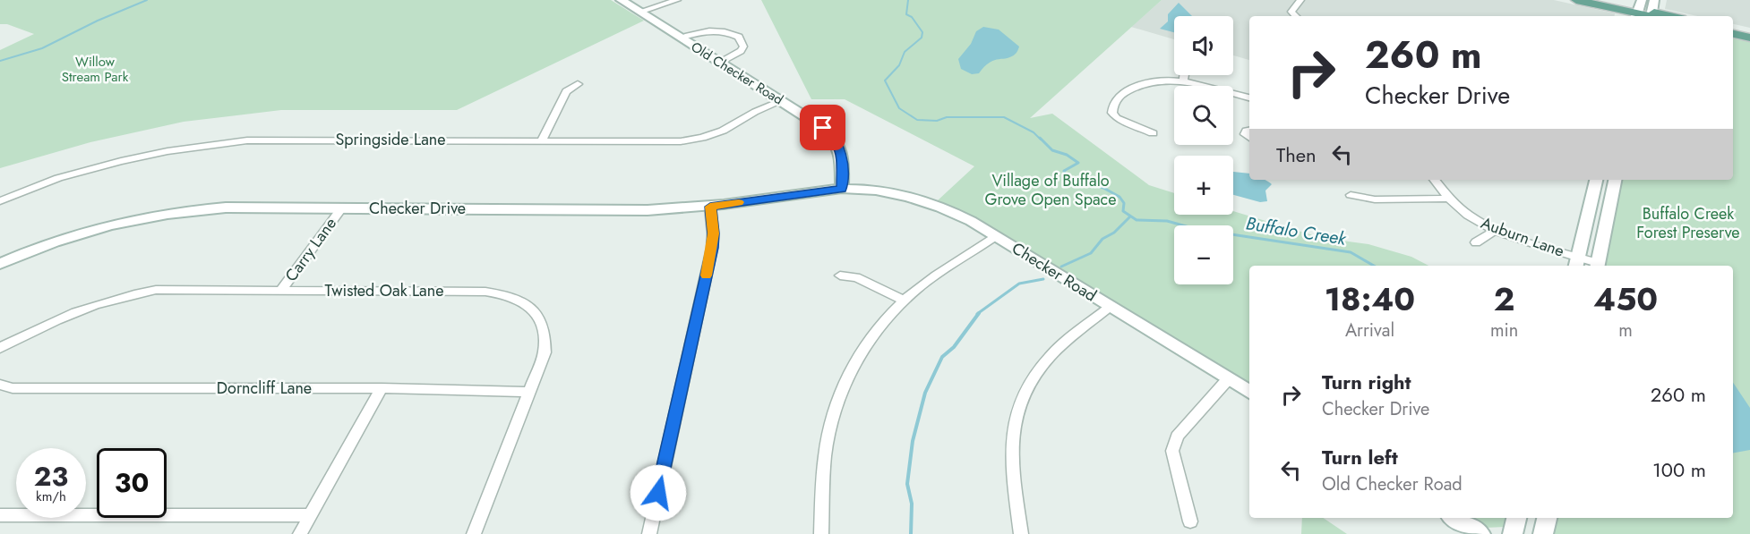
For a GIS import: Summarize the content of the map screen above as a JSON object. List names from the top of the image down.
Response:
{
  "streets": {
    "street": [
      "Old Checker Road",
      "Springside Lane",
      "Checker Drive",
      "Auburn Lane",
      "Carry Lane",
      "Checker Road",
      "Twisted Oak Lane",
      "Dorncliff Lane"
    ]
  },
  "crossings": [
    ["Old Checker Road", "Springside Lane"],
    ["Old Checker Road", "Checker Drive"],
    ["Old Checker Road", "Checker Road"],
    ["Checker Drive", "Carry Lane"],
    ["Checker Drive", "Checker Road"],
    ["Carry Lane", "Twisted Oak Lane"],
    ["Twisted Oak Lane", "Dorncliff Lane"]
  ],
  "water": ["Buffalo Creek"],
  "parks": ["Willow Stream Park", "Village of Buffalo Grove Open Space", "Buffalo Creek Forest Preserve"],
  "page": {
    "map_buttons": ["+", "−"],
    "turn": ["260 m", "Checker Drive"],
    "then": "Then",
    "eta": [
      "18:40",
      "Arrival",
      "2",
      "min",
      "450",
      "m"
    ],
    "list": [
      {
        "name": "Turn right",
        "note": "Checker Drive",
        "value": "260 m"
      },
      {
        "name": "Turn left",
        "note": "Old Checker Road",
        "value": "100 m"
      }
    ],
    "speed": "23 km/h",
    "limit": "30"
  }
}
